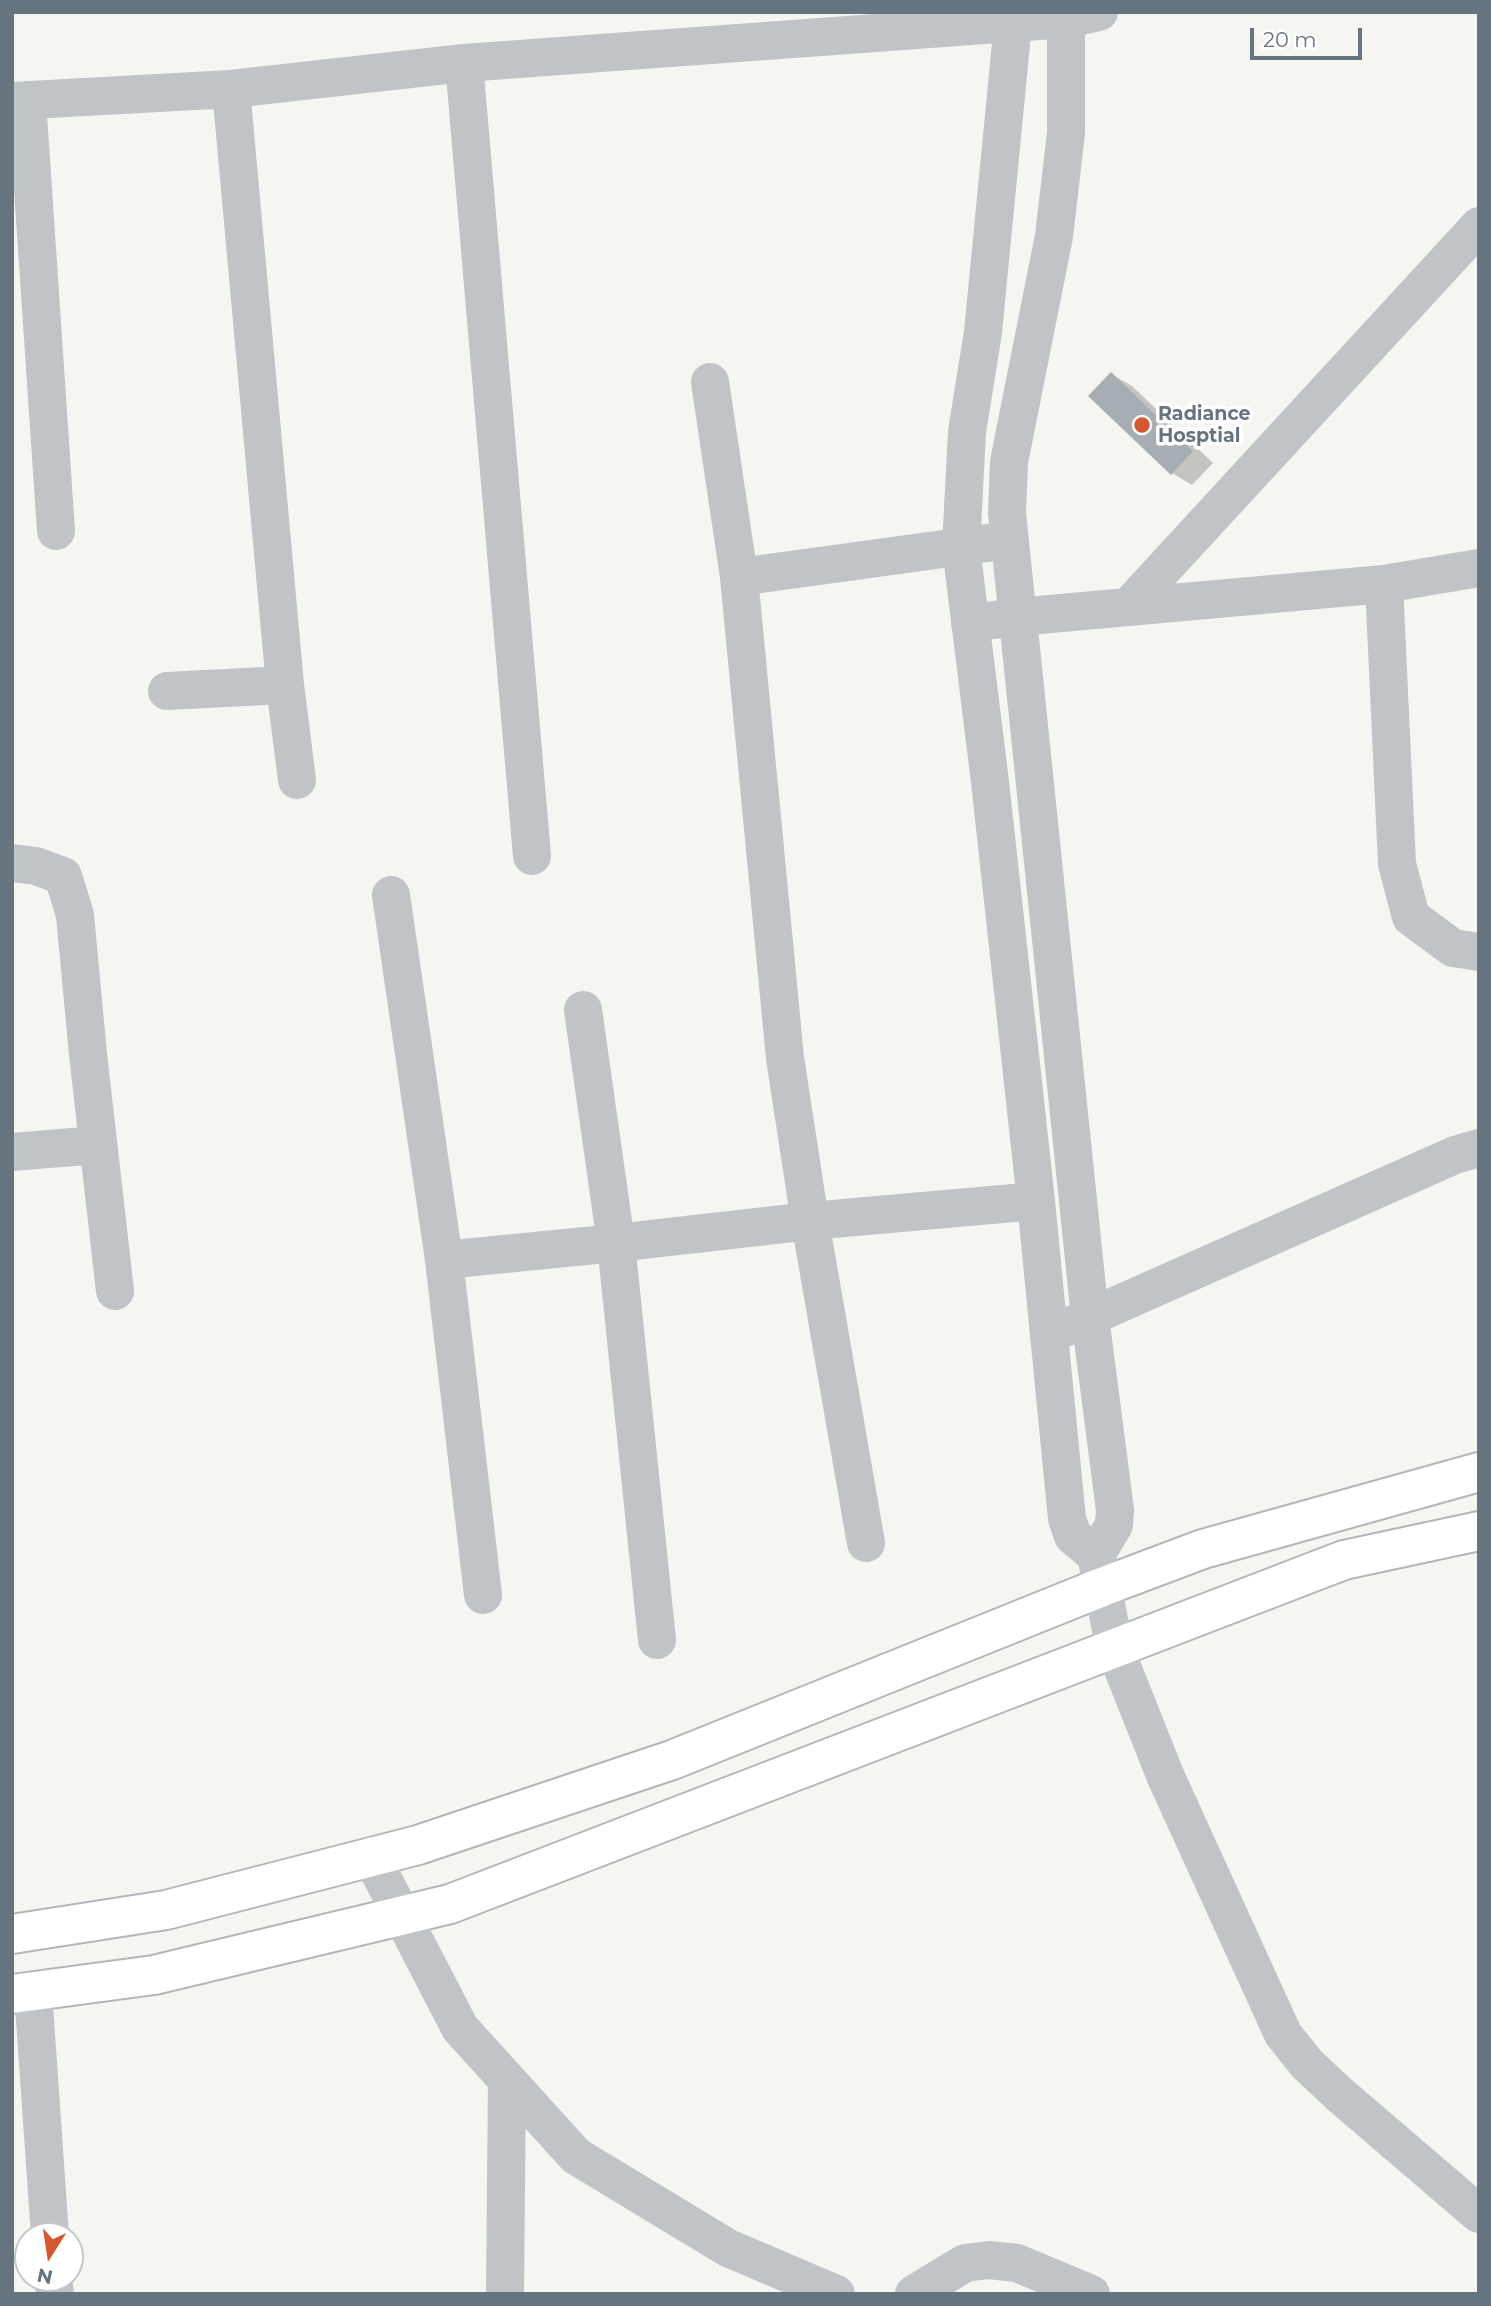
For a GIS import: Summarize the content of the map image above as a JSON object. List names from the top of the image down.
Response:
{
  "places": ["Radiance Hosptial"],
  "scale_bar": "20 m",
  "north": "bottom"
}
